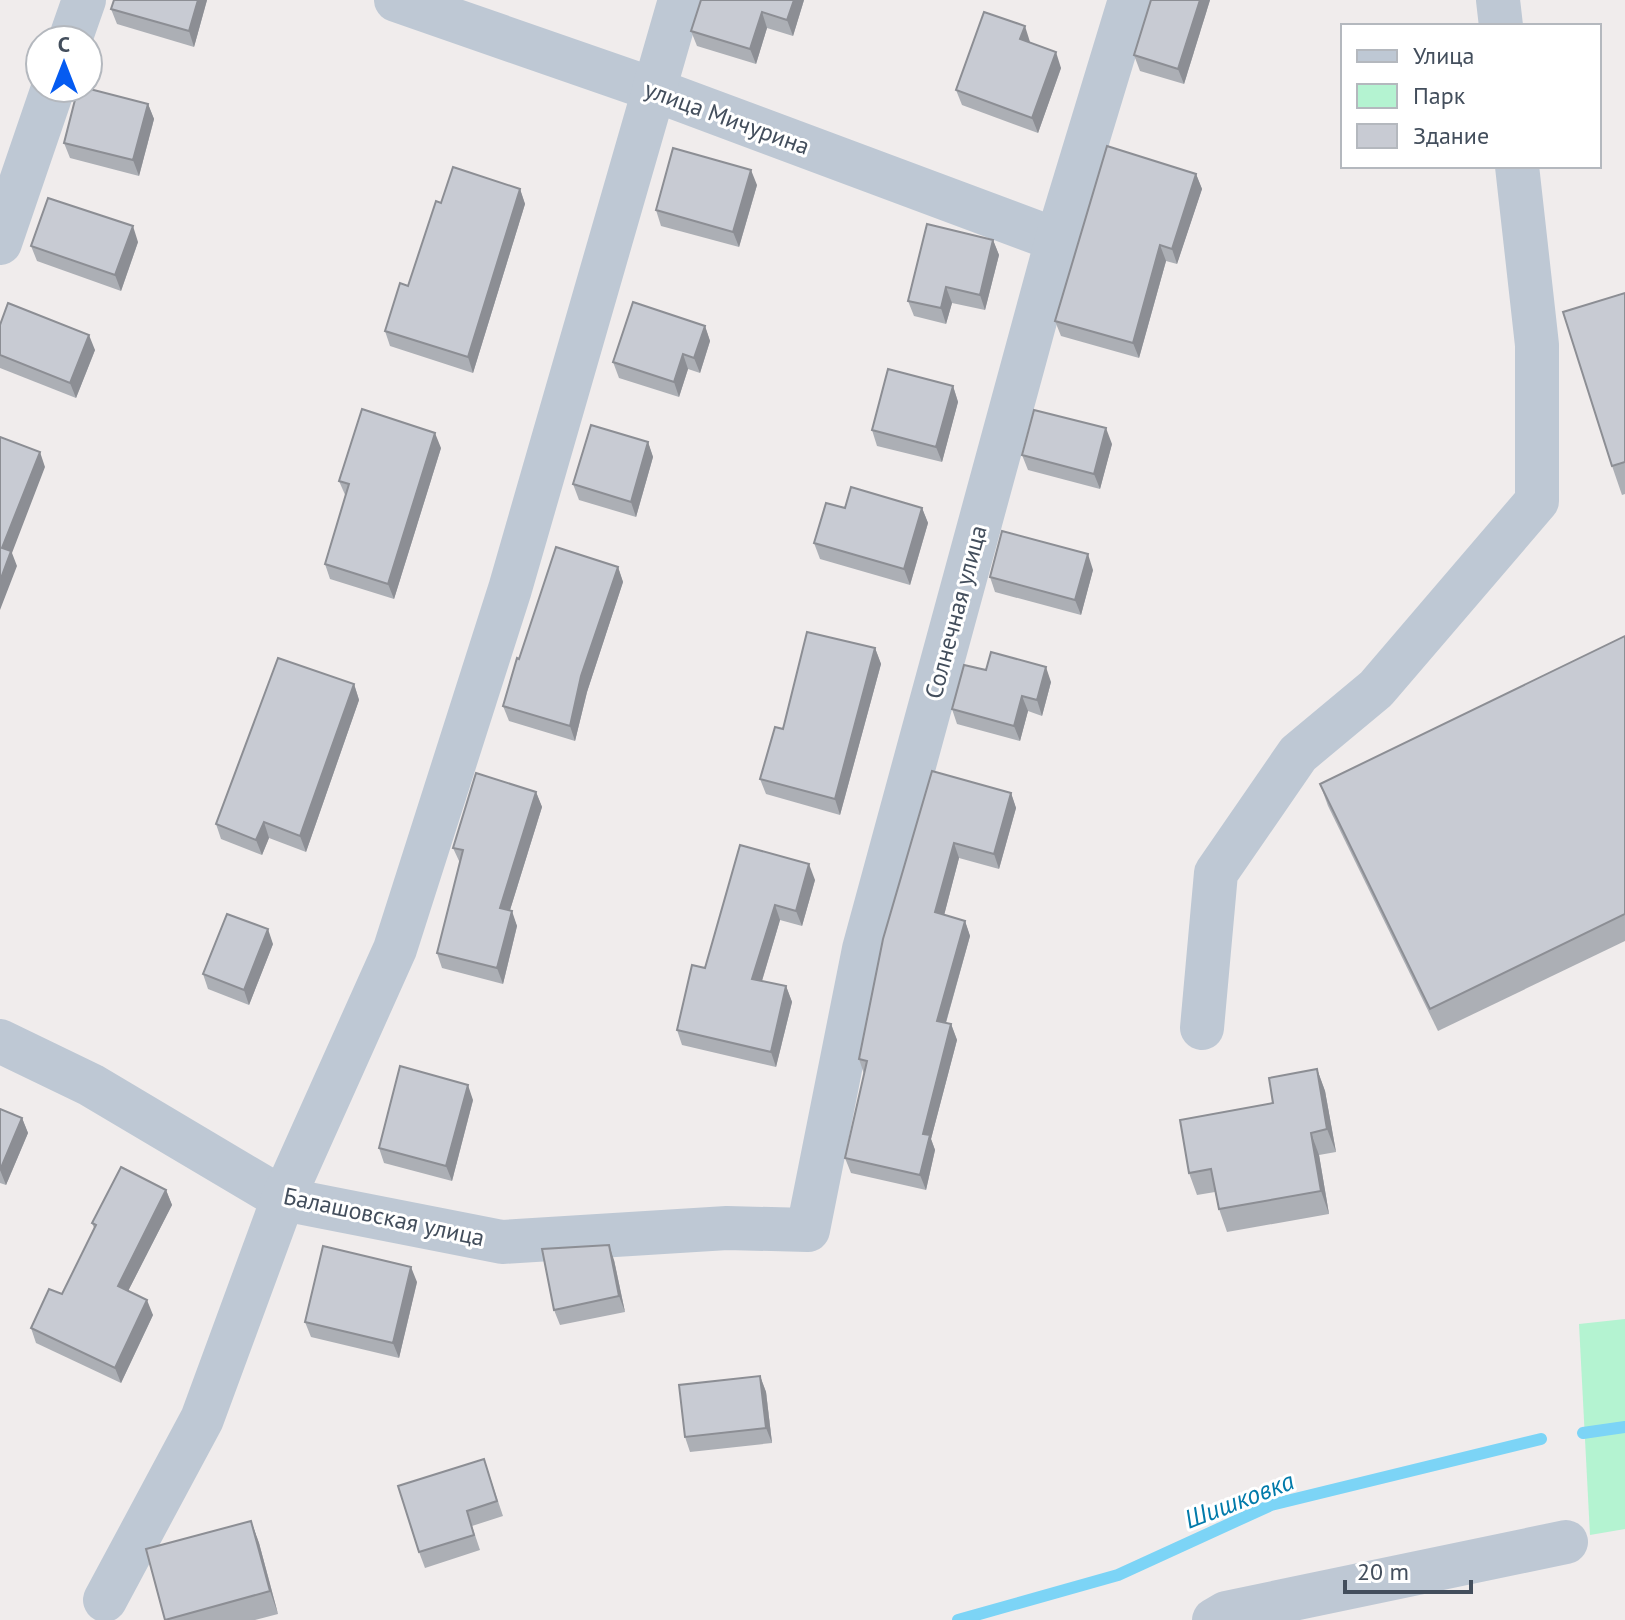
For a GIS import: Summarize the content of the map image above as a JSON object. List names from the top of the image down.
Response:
{
  "streets": {
    "street": ["улица Мичурина", "Солнечная улица", "Балашовская улица"]
  },
  "crossings": [
    ["улица Мичурина", "Солнечная улица"],
    ["Солнечная улица", "Балашовская улица"]
  ],
  "water": ["Шишковка"],
  "legend": ["Улица", "Парк", "Здание"],
  "scale_bar": "20 m",
  "north": "top"
}
